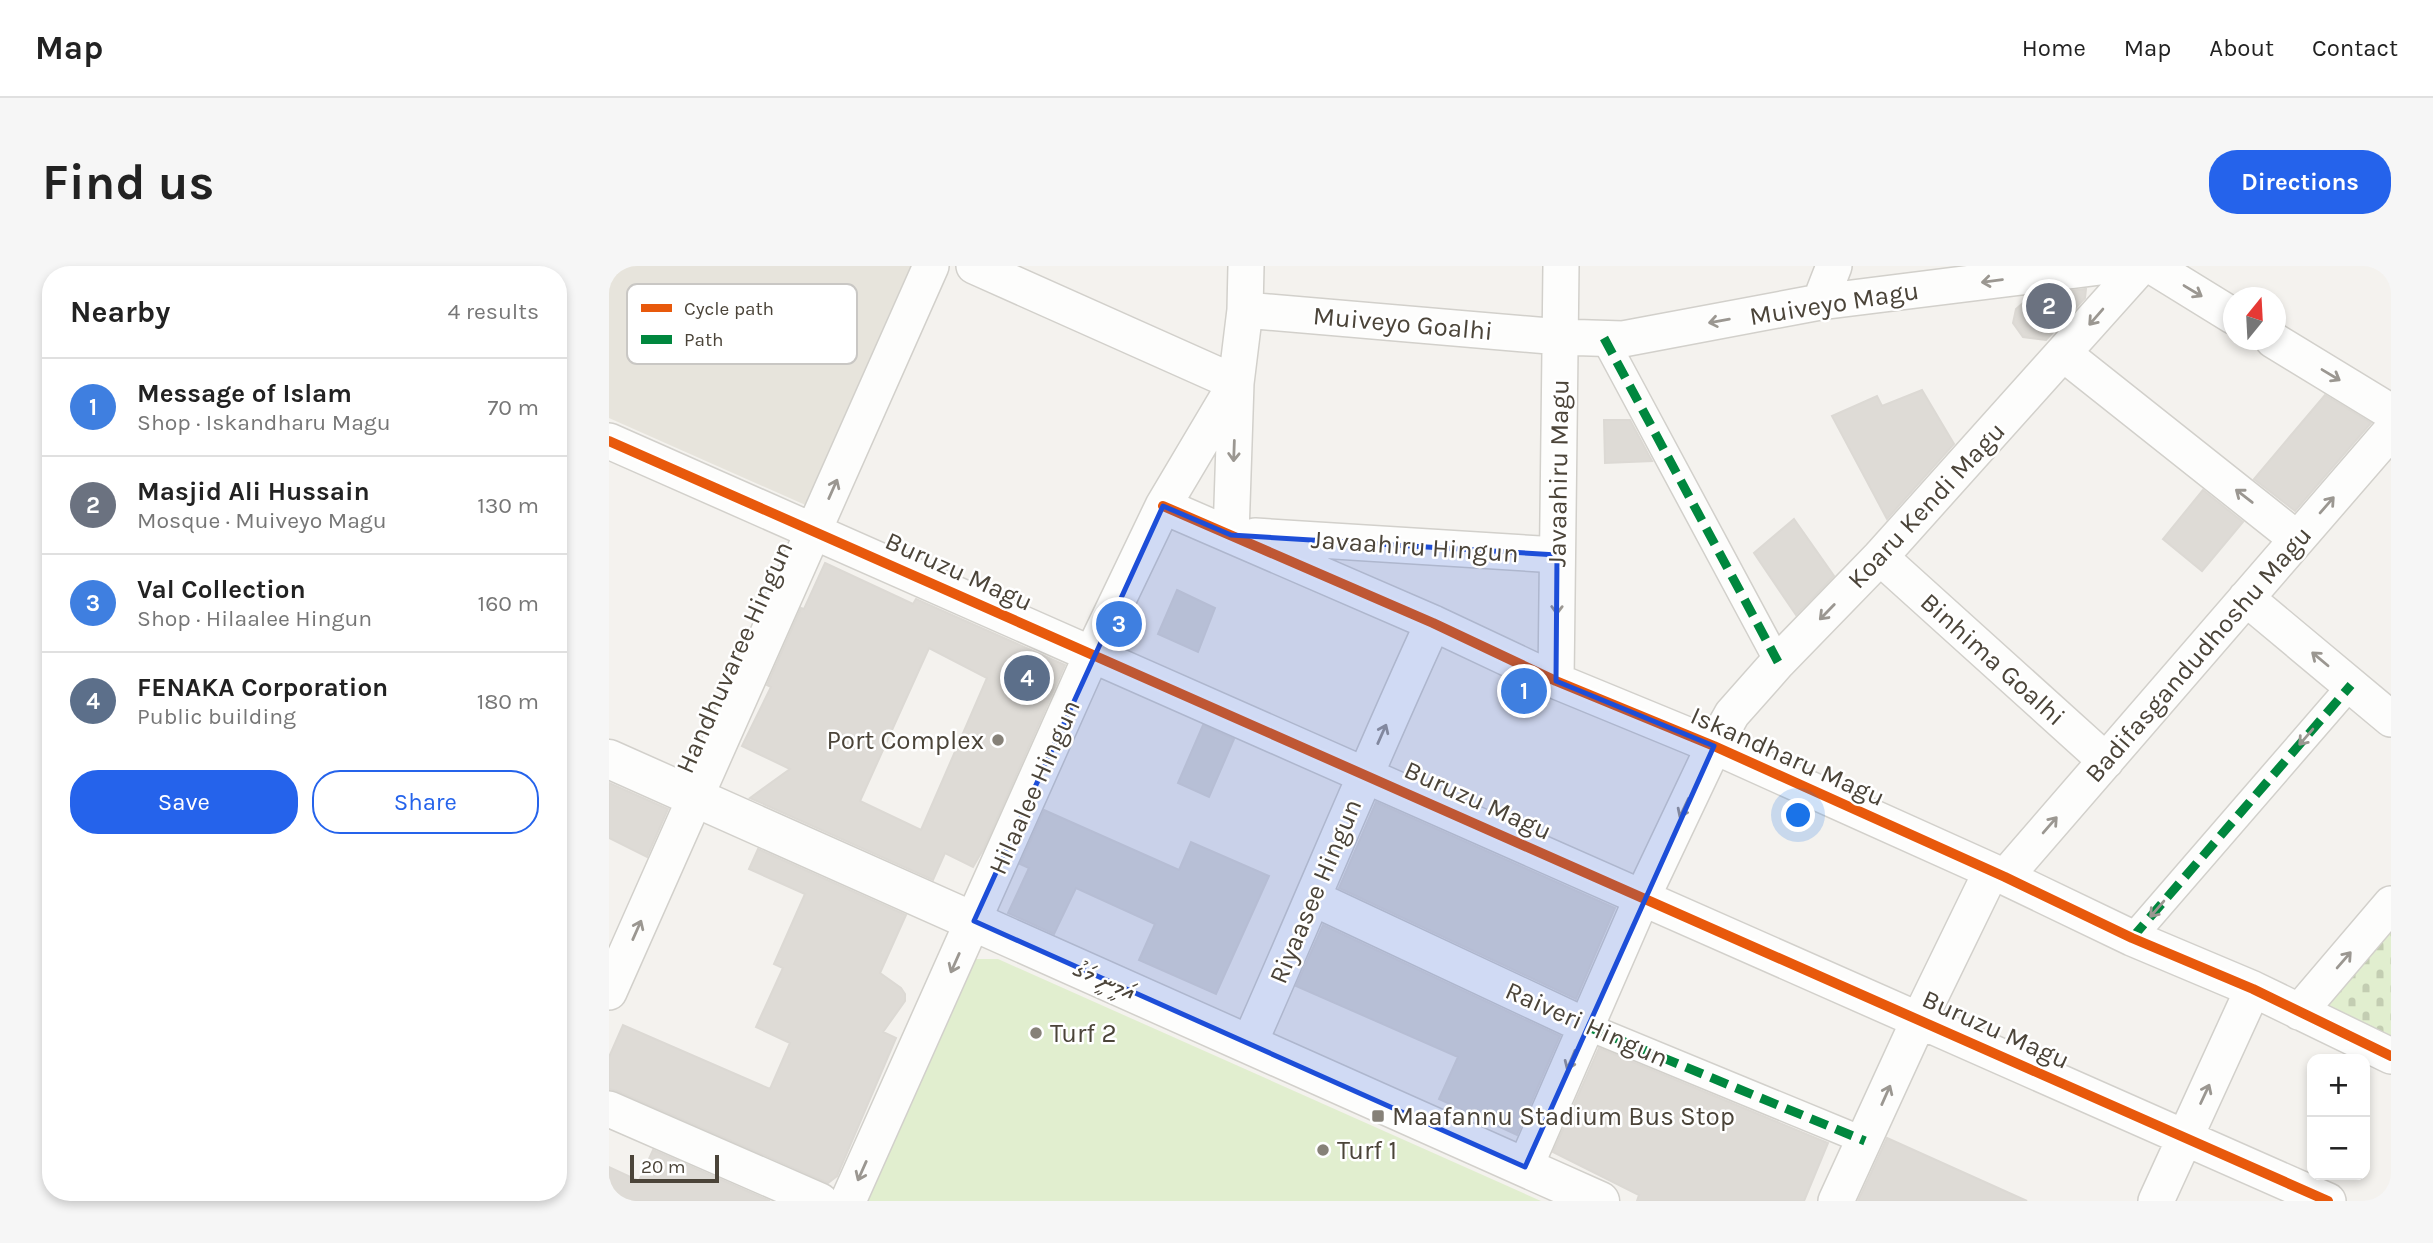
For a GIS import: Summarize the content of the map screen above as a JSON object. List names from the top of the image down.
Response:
{
  "streets": {
    "street": [
      "Muiveyo Magu",
      "Muiveyo Goalhi",
      "Javaahiru Magu",
      "Koaru Kendi Magu",
      "Javaahiru Hingun",
      "Buruzu Magu",
      "Badifasgandudhoshu Magu",
      "Handhuvaree Hingun",
      "Binhima Goalhi",
      "Iskandharu Magu",
      "Hilaalee Hingun",
      "Riyaasee Hingun",
      "އަމީނީ މަގު",
      "Raiveri Hingun"
    ]
  },
  "crossings": [
    ["Muiveyo Magu", "Muiveyo Goalhi"],
    ["Muiveyo Magu", "Javaahiru Magu"],
    ["Muiveyo Goalhi", "Javaahiru Magu"],
    ["Javaahiru Magu", "Javaahiru Hingun"],
    ["Javaahiru Magu", "Iskandharu Magu"],
    ["Koaru Kendi Magu", "Buruzu Magu"],
    ["Koaru Kendi Magu", "Binhima Goalhi"],
    ["Koaru Kendi Magu", "Iskandharu Magu"],
    ["Koaru Kendi Magu", "އަމީނީ މަގު"],
    ["Koaru Kendi Magu", "Raiveri Hingun"],
    ["Javaahiru Hingun", "Iskandharu Magu"],
    ["Buruzu Magu", "Badifasgandudhoshu Magu"],
    ["Buruzu Magu", "Handhuvaree Hingun"],
    ["Buruzu Magu", "Hilaalee Hingun"],
    ["Buruzu Magu", "Riyaasee Hingun"],
    ["Badifasgandudhoshu Magu", "Binhima Goalhi"],
    ["Badifasgandudhoshu Magu", "Iskandharu Magu"],
    ["Badifasgandudhoshu Magu", "Raiveri Hingun"],
    ["Handhuvaree Hingun", "އަމީނީ މަގު"],
    ["Iskandharu Magu", "Hilaalee Hingun"],
    ["Iskandharu Magu", "Riyaasee Hingun"],
    ["Hilaalee Hingun", "އަމީނީ މަގު"],
    ["Riyaasee Hingun", "އަމީނީ މަގު"],
    ["Riyaasee Hingun", "Raiveri Hingun"]
  ],
  "one_way": [
    "Muiveyo Magu",
    "Koaru Kendi Magu",
    "Handhuvaree Hingun",
    "Riyaasee Hingun"
  ],
  "places": {
    "other": ["Port Complex", "Turf 2", "Turf 1"],
    "transit": ["Maafannu Stadium Bus Stop"]
  },
  "legend": ["Cycle path", "Path"],
  "scale_bar": "20 m",
  "north": "top",
  "page": {
    "header": "Map",
    "nav": [
      "Home",
      "Map",
      "About",
      "Contact"
    ],
    "buttons": [
      "Directions",
      ["Save", "Share"]
    ],
    "title": "Find us",
    "heading": ["Nearby", "4 results"],
    "pins": [
      "2",
      "3",
      "4",
      "1"
    ],
    "list": [
      {
        "mark": "1",
        "name": "Message of Islam",
        "note": "Shop · Iskandharu Magu",
        "value": "70 m"
      },
      {
        "mark": "2",
        "name": "Masjid Ali Hussain",
        "note": "Mosque · Muiveyo Magu",
        "value": "130 m"
      },
      {
        "mark": "3",
        "name": "Val Collection",
        "note": "Shop · Hilaalee Hingun",
        "value": "160 m"
      },
      {
        "mark": "4",
        "name": "FENAKA Corporation",
        "note": "Public building",
        "value": "180 m"
      }
    ],
    "map_buttons": ["+", "−"],
    "scale": "20 m"
  }
}
